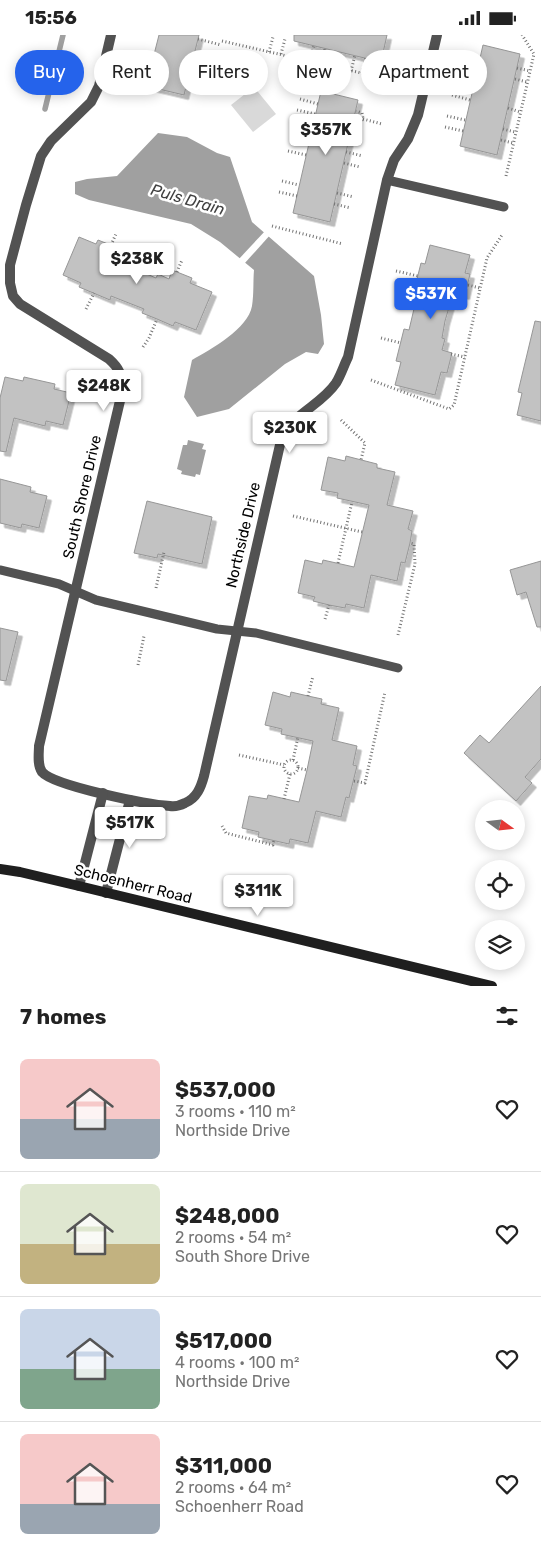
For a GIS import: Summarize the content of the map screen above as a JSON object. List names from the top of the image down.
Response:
{
  "streets": {
    "main road": ["Schoenherr Road"],
    "street": ["South Shore Drive", "Northside Drive"]
  },
  "crossings": [
    ["South Shore Drive", "Northside Drive"]
  ],
  "water": ["Puls Drain"],
  "north": "right",
  "page": {
    "status": "15:56",
    "chip": [
      "Buy",
      "Rent",
      "Filters",
      "New",
      "Apartment"
    ],
    "price": [
      "$357K",
      "$238K",
      "$537K",
      "$248K",
      "$230K",
      "$517K",
      "$311K"
    ],
    "heading": "7 homes",
    "list": [
      {
        "name": "$537,000",
        "note": "3 rooms · 110 m² · Northside Drive"
      },
      {
        "name": "$248,000",
        "note": "2 rooms · 54 m² · South Shore Drive"
      },
      {
        "name": "$517,000",
        "note": "4 rooms · 100 m² · Northside Drive"
      },
      {
        "name": "$311,000",
        "note": "2 rooms · 64 m² · Schoenherr Road"
      }
    ]
  }
}
